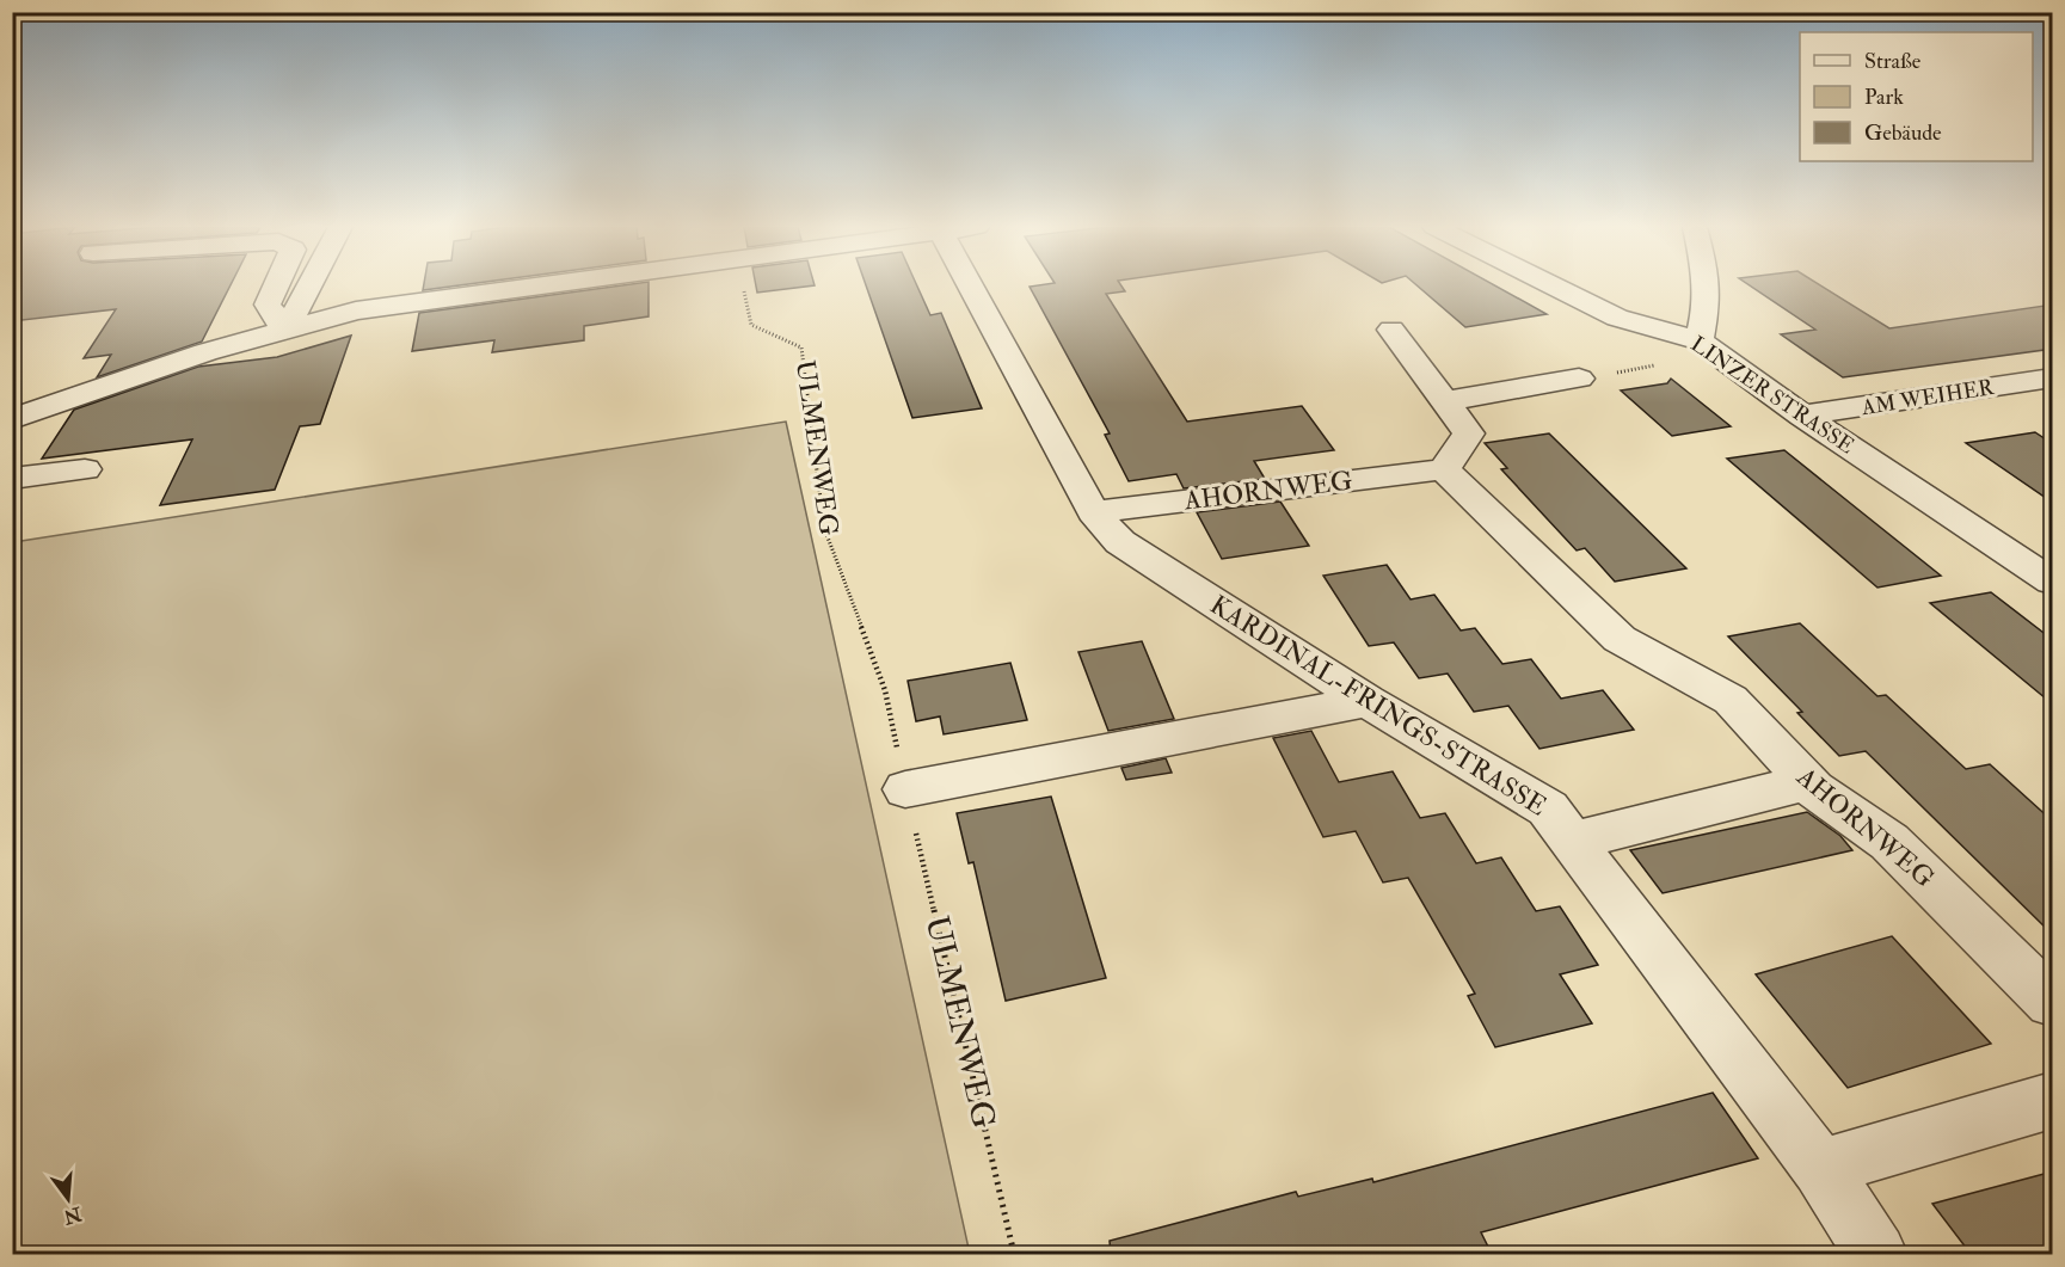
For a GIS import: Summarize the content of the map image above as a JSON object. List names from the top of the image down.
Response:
{
  "streets": {
    "street": [
      "LINZER STRASSE",
      "AM WEIHER",
      "AHORNWEG",
      "KARDINAL-FRINGS-STRASSE"
    ],
    "path": ["ULMENWEG"]
  },
  "crossings": [
    ["LINZER STRASSE", "AM WEIHER"],
    ["AHORNWEG", "KARDINAL-FRINGS-STRASSE"]
  ],
  "legend": ["Straße", "Park", "Gebäude"],
  "north": "bottom"
}
